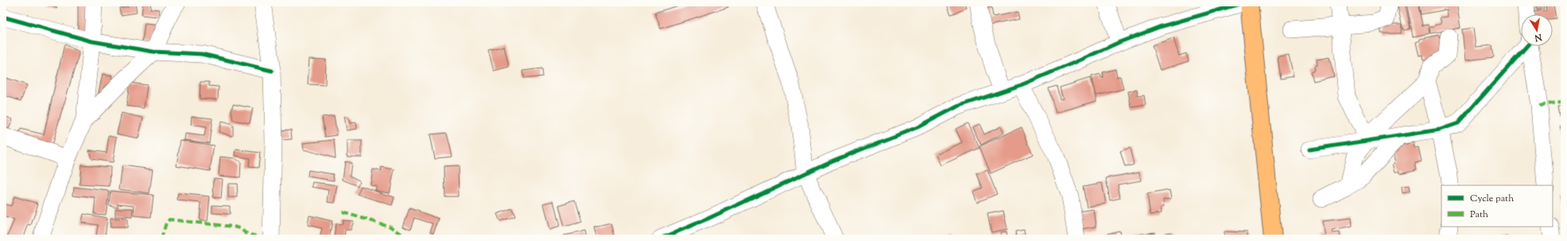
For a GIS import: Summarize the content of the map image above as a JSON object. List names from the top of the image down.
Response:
{
  "legend": ["Cycle path", "Path"],
  "north": "bottom"
}
